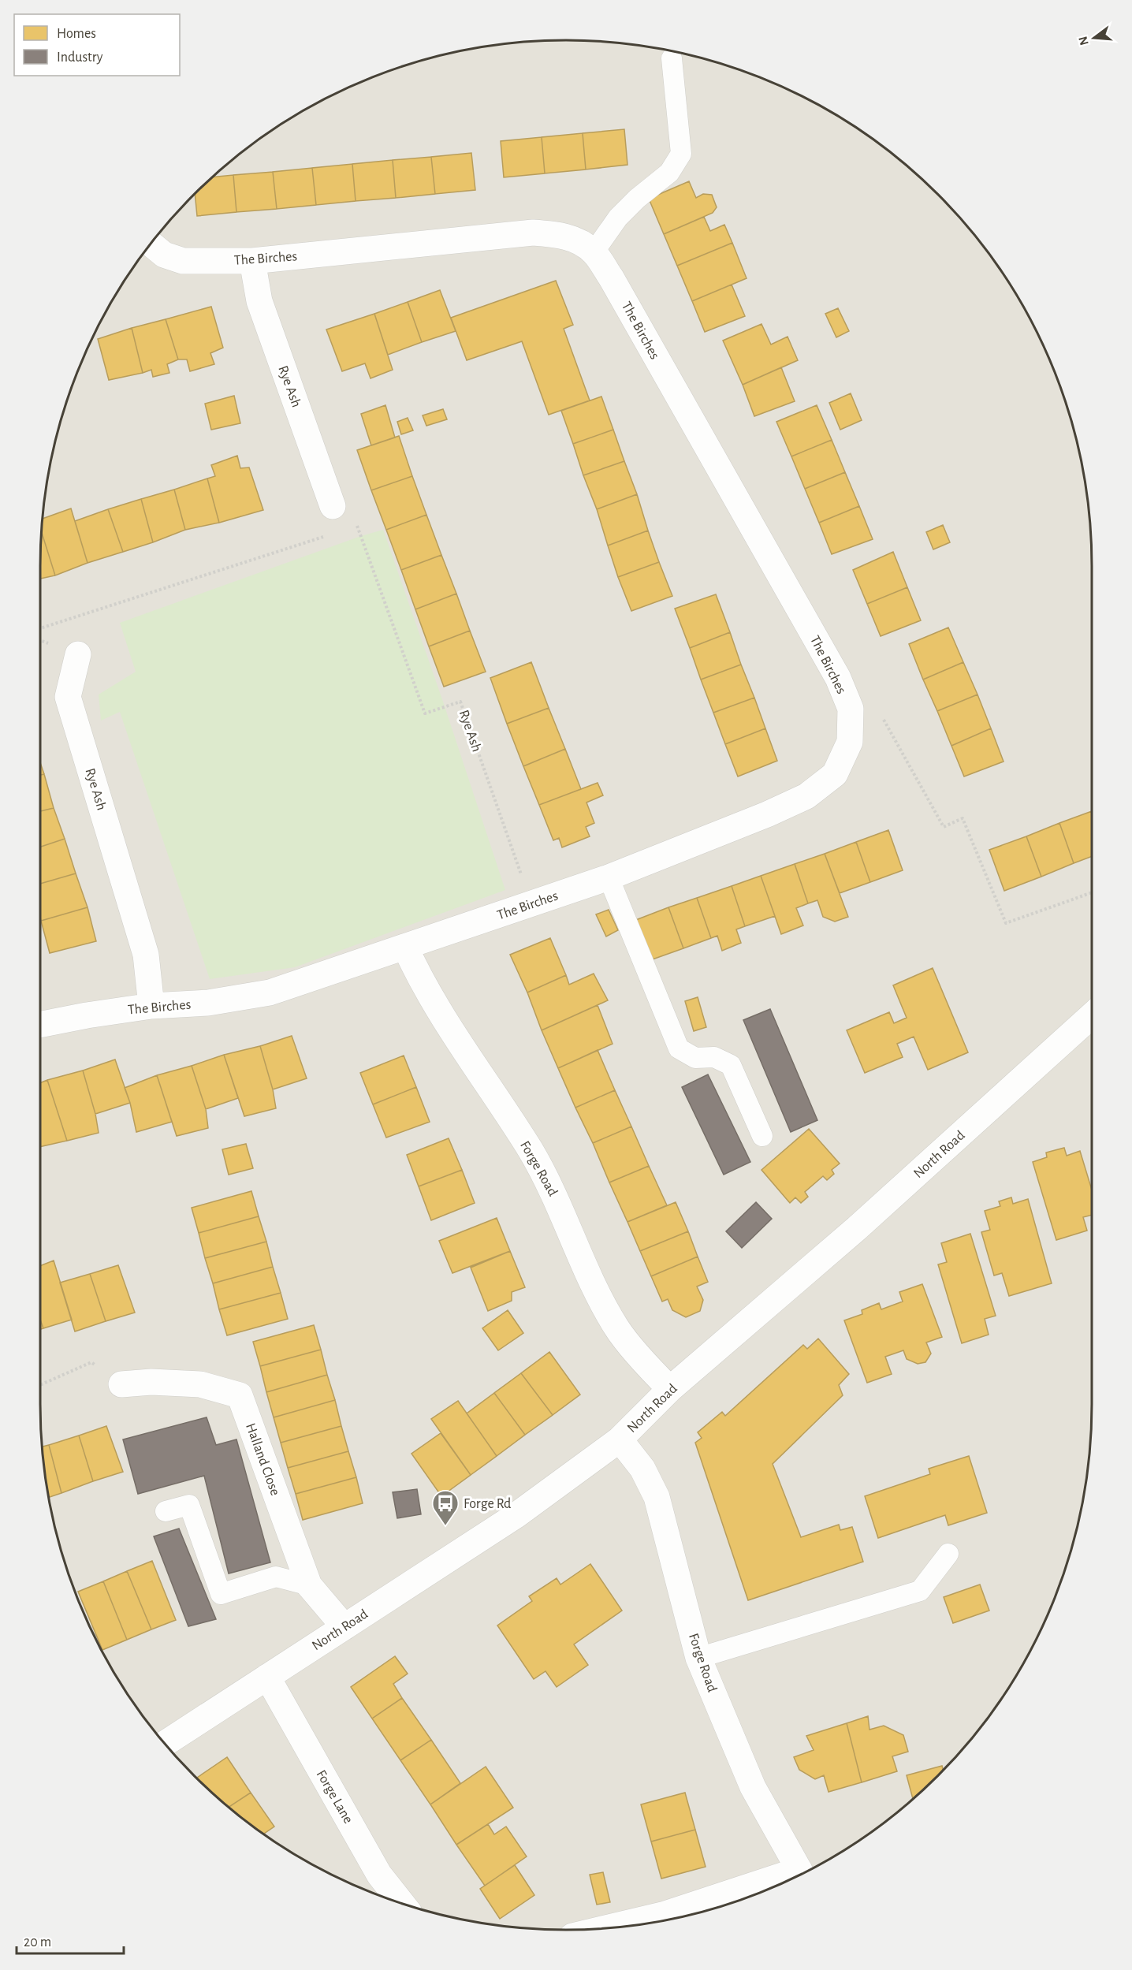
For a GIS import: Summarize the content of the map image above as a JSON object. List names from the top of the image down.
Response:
{
  "streets": {
    "street": [
      "The Birches",
      "Rye Ash",
      "North Road",
      "Forge Road",
      "Halland Close",
      "Forge Lane"
    ]
  },
  "crossings": [
    ["The Birches", "Rye Ash"],
    ["The Birches", "Forge Road"],
    ["North Road", "Forge Road"],
    ["North Road", "Halland Close"],
    ["North Road", "Forge Lane"]
  ],
  "places": {
    "bus stop": ["Forge Rd"]
  },
  "legend": ["Homes", "Industry"],
  "scale_bar": "20 m",
  "north": "left"
}
